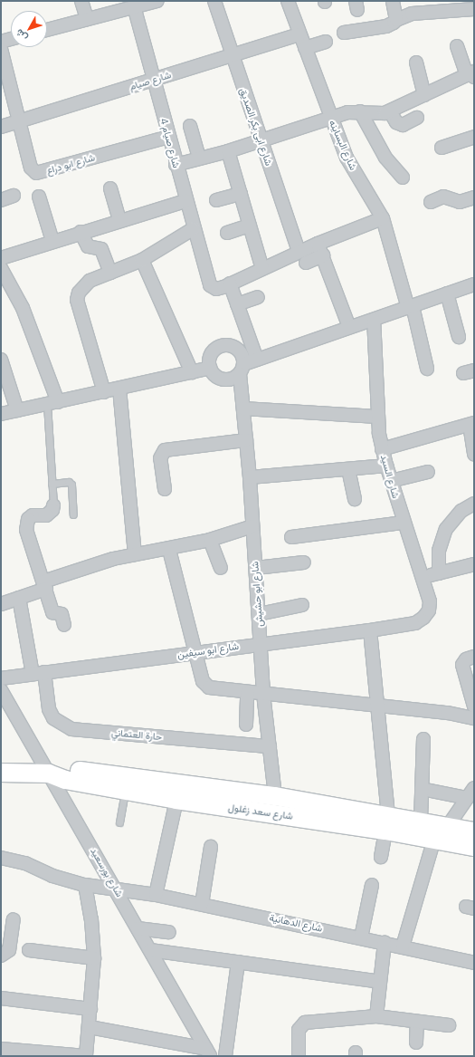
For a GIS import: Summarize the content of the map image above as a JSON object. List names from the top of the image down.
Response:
{
  "streets": {
    "street": [
      "شارع صيام",
      "شارع ابى بكر الصديق",
      "شارع صيام 4",
      "شارع البساينه",
      "شارع ابو دراع",
      "شارع السيد",
      "شارع ابو حشيش",
      "شارع ابو سيفين",
      "حارة العتماني",
      "شارع سعد زغلول",
      "شارع بورسعيد",
      "شارع الدهانية"
    ]
  },
  "crossings": [
    ["شارع صيام", "شارع ابى بكر الصديق"],
    ["شارع صيام", "شارع صيام 4"],
    ["شارع صيام", "شارع البساينه"],
    ["شارع صيام", "شارع ابو دراع"],
    ["شارع صيام 4", "شارع ابو دراع"],
    ["شارع السيد", "شارع ابو سيفين"],
    ["شارع ابو حشيش", "شارع ابو سيفين"],
    ["شارع ابو حشيش", "حارة العتماني"],
    ["شارع ابو حشيش", "شارع سعد زغلول"],
    ["شارع ابو سيفين", "حارة العتماني"],
    ["شارع سعد زغلول", "شارع بورسعيد"],
    ["شارع بورسعيد", "شارع الدهانية"]
  ],
  "north": "bottom left"
}
